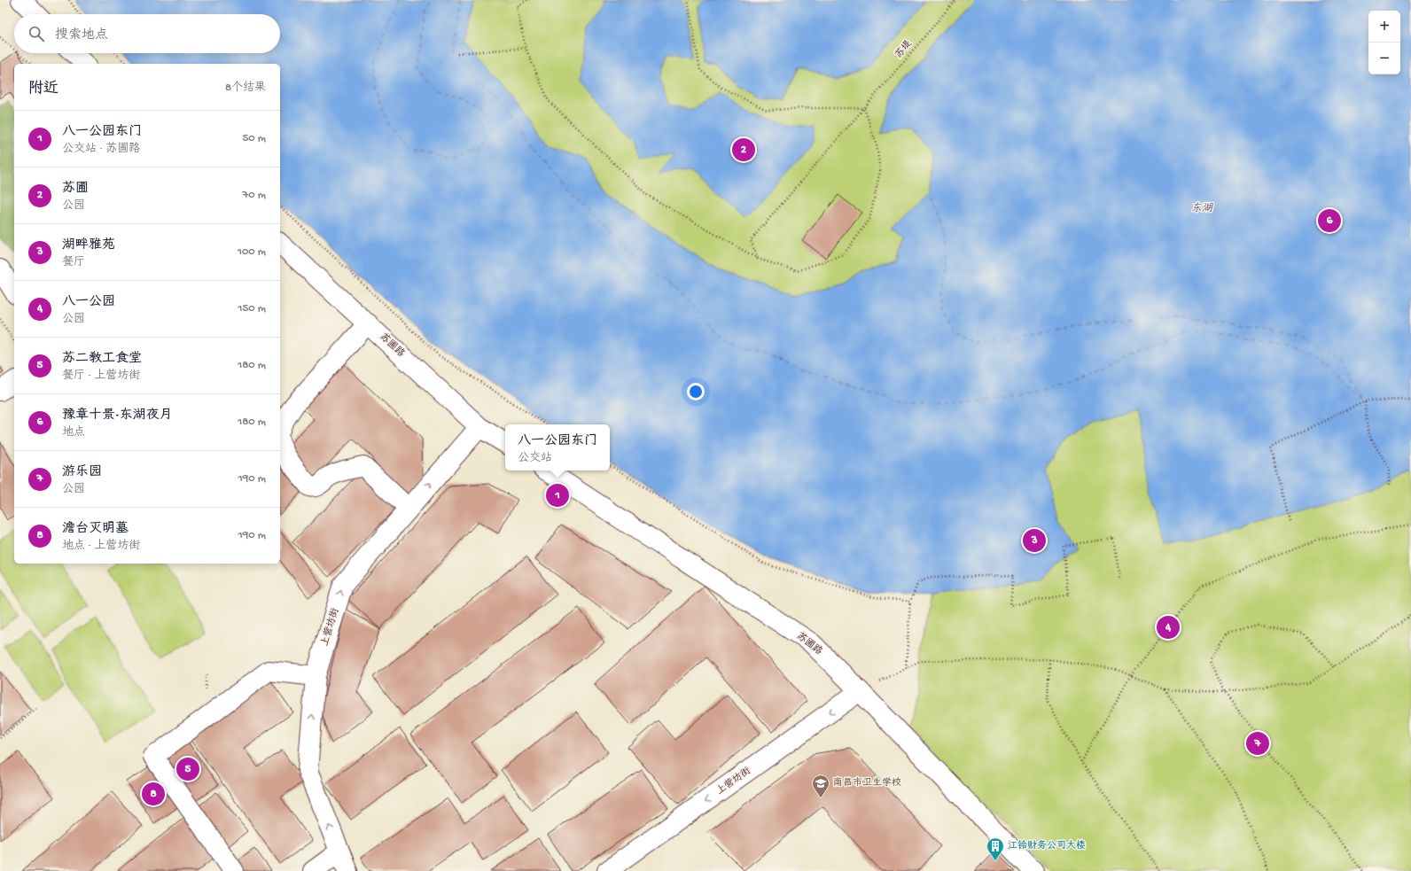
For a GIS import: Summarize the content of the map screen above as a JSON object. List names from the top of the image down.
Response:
{
  "streets": {
    "main road": ["苏圃路", "上营坊街"],
    "path": ["苏堤"]
  },
  "crossings": [
    ["苏圃路", "上营坊街"]
  ],
  "water": ["东湖"],
  "places": {
    "school or university": ["南昌市卫生学校"],
    "building": ["江铃财务公司大楼"]
  },
  "page": {
    "map_buttons": ["+", "−"],
    "search": "搜索地点",
    "heading": ["附近", "8个结果"],
    "list": [
      {
        "mark": "1",
        "name": "八一公园东门",
        "note": "公交站 · 苏圃路",
        "value": "50 m"
      },
      {
        "mark": "2",
        "name": "苏圃",
        "note": "公园",
        "value": "70 m"
      },
      {
        "mark": "3",
        "name": "湖畔雅苑",
        "note": "餐厅",
        "value": "100 m"
      },
      {
        "mark": "4",
        "name": "八一公园",
        "note": "公园",
        "value": "150 m"
      },
      {
        "mark": "5",
        "name": "苏二教工食堂",
        "note": "餐厅 · 上营坊街",
        "value": "180 m"
      },
      {
        "mark": "6",
        "name": "豫章十景·东湖夜月",
        "note": "地点",
        "value": "180 m"
      },
      {
        "mark": "7",
        "name": "游乐园",
        "note": "公园",
        "value": "190 m"
      },
      {
        "mark": "8",
        "name": "澹台灭明墓",
        "note": "地点 · 上营坊街",
        "value": "190 m"
      }
    ],
    "pins": [
      "2",
      "6",
      "1",
      "3",
      "4",
      "7",
      "5",
      "8"
    ],
    "popup": ["八一公园东门", "公交站"]
  }
}
